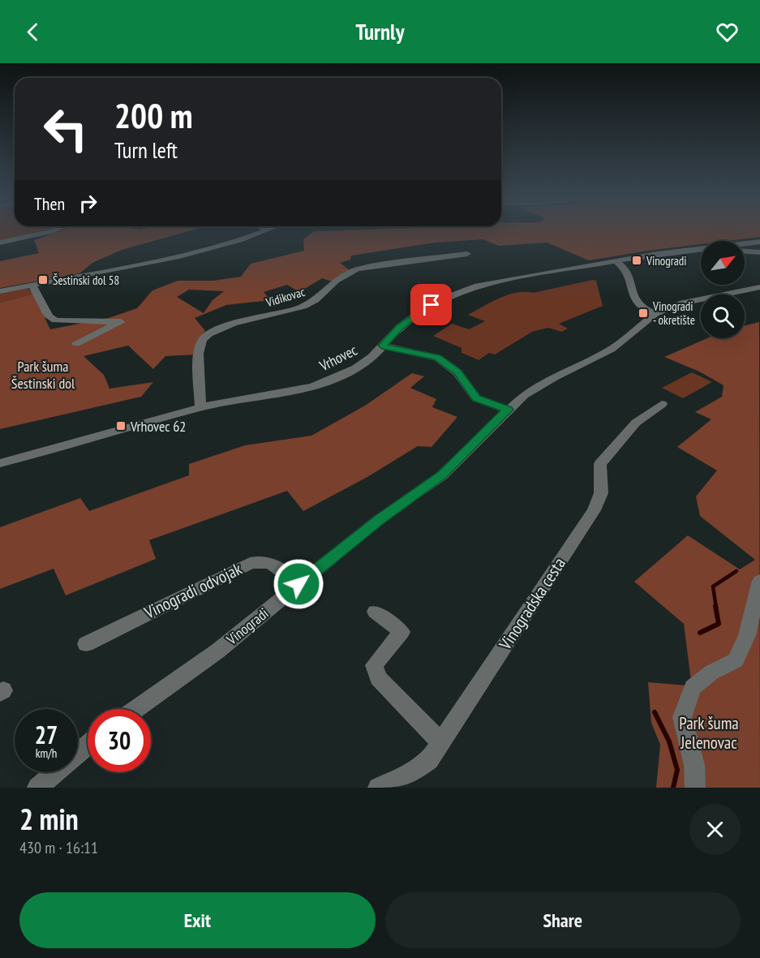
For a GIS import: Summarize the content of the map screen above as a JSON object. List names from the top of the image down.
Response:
{
  "streets": {
    "street": [
      "Vidikovac",
      "Vrhovec",
      "Vinogradi odvojak",
      "Vinogradska cesta",
      "Vinogradi"
    ]
  },
  "crossings": [
    ["Vidikovac", "Vrhovec"],
    ["Vinogradi odvojak", "Vinogradi"]
  ],
  "parks": ["Park šuma Šestinski dol", "Park šuma Jelenovac"],
  "places": {
    "transit": [
      "Vinogradi",
      "Šestinski dol 58",
      "Vinogradi - okretište",
      "Vrhovec 62"
    ]
  },
  "north": "top right",
  "page": {
    "header": "Turnly",
    "turn": ["200 m", "Turn left"],
    "then": "Then",
    "speed": "27 km/h",
    "limit": "30",
    "heading": ["2 min", "430 m · 16:11"],
    "buttons": ["Exit", "Share"]
  }
}
